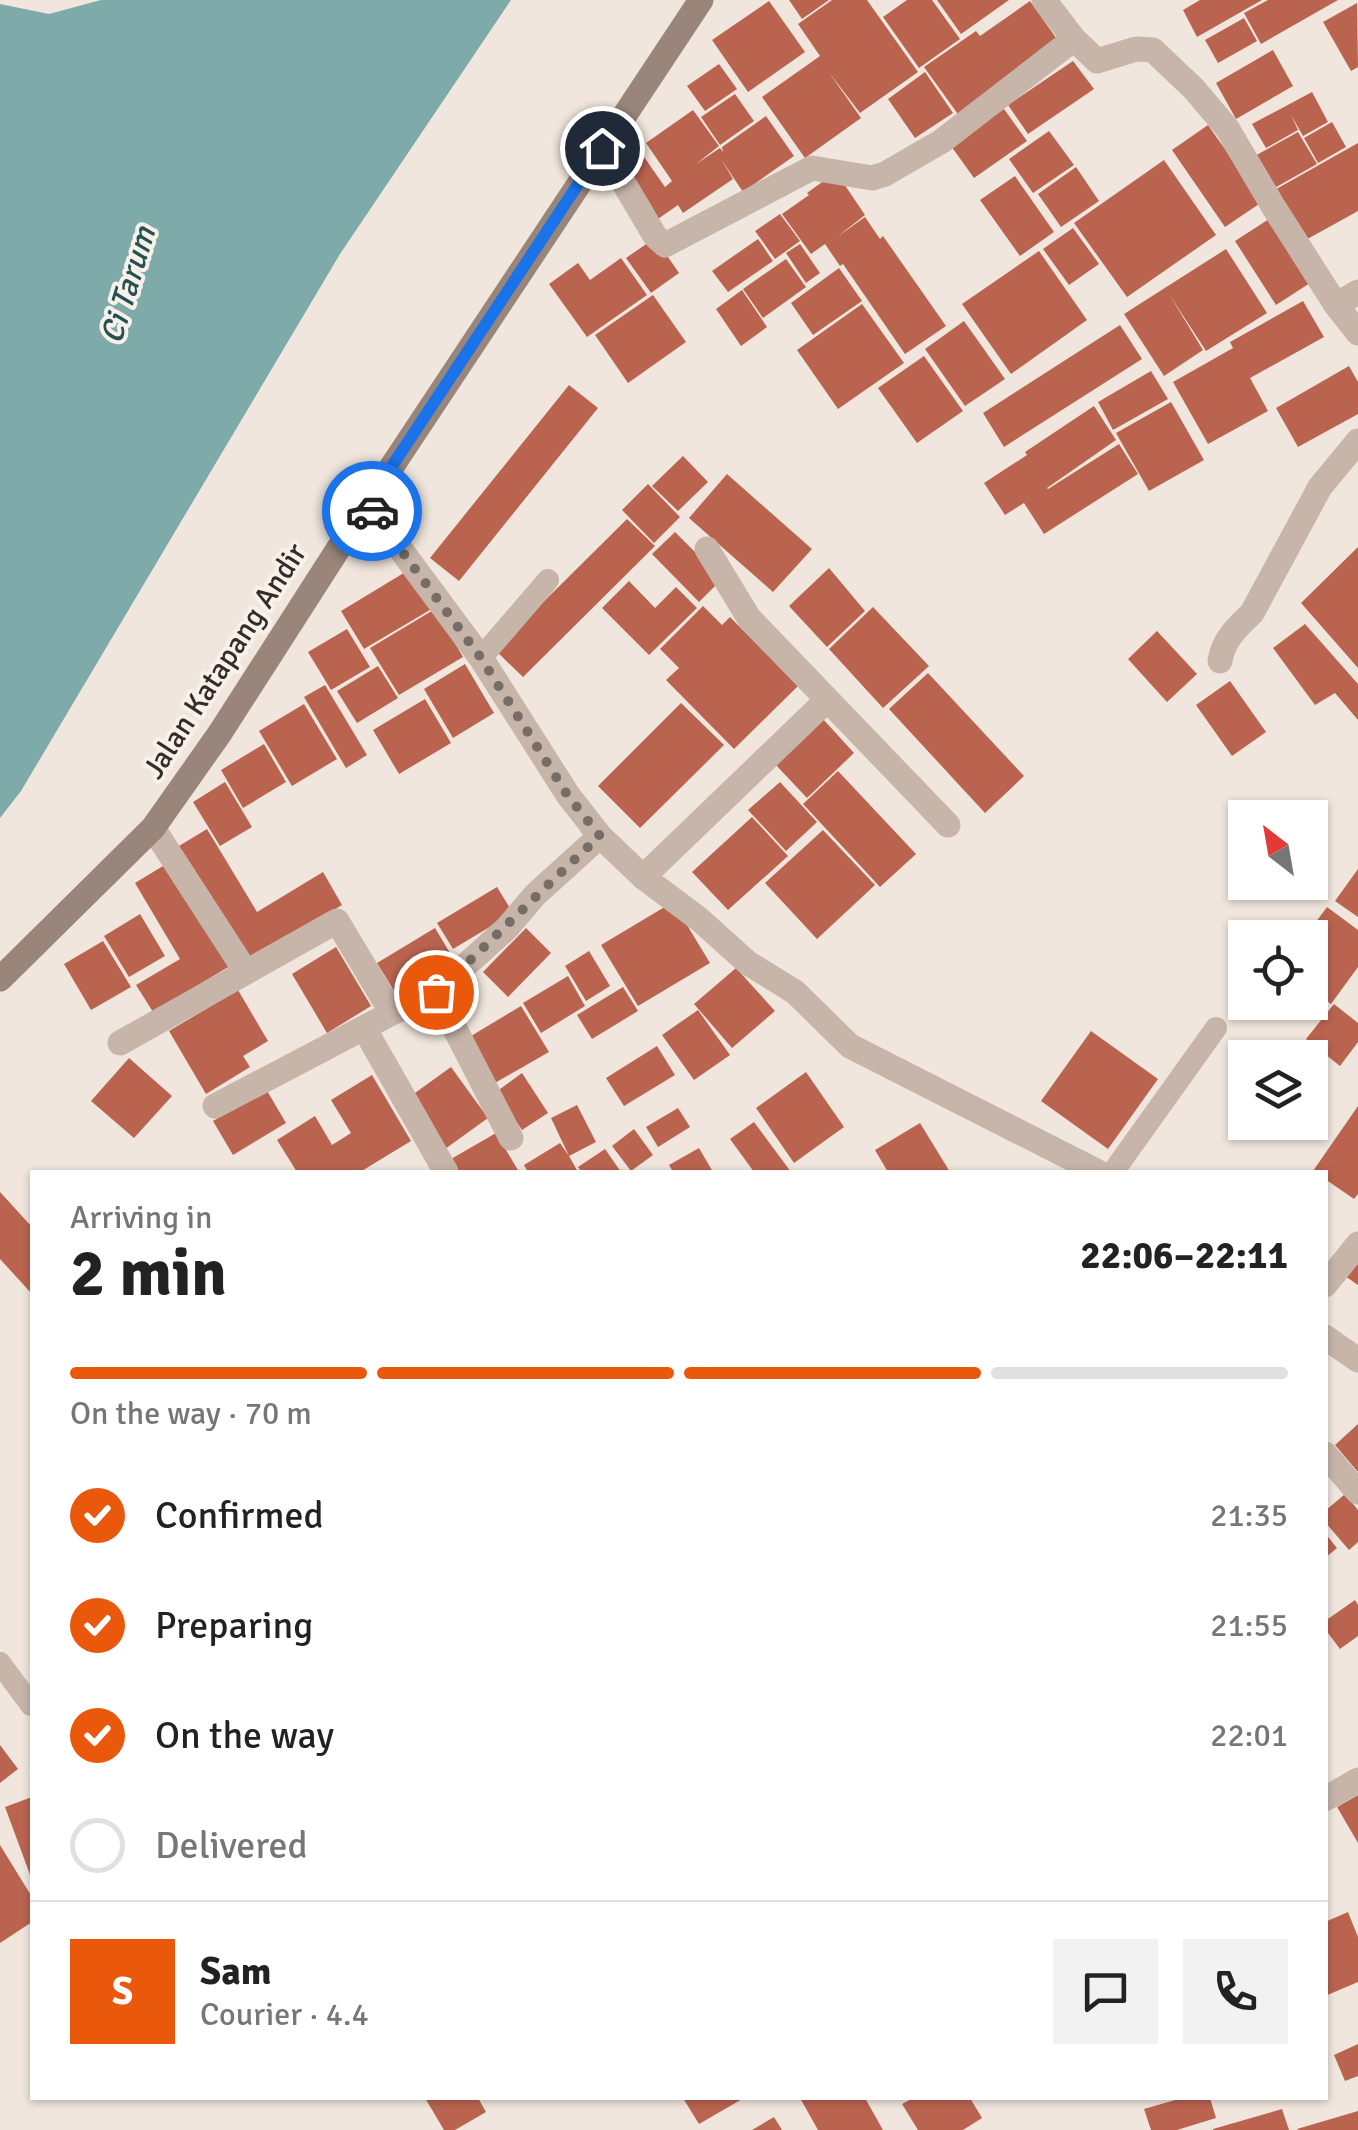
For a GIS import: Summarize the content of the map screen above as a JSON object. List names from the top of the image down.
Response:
{
  "streets": {
    "street": ["Jalan Katapang Andir"]
  },
  "water": ["Ci Tarum"],
  "north": "top left",
  "page": {
    "heading": ["2 min", "Arriving in", "22:06–22:11"],
    "panel": ["Sam", "Courier · 4.4"],
    "bar": "On the way · 70 m",
    "list": [
      ["Confirmed", "21:35"],
      ["Preparing", "21:55"],
      ["On the way", "22:01"],
      "Delivered"
    ],
    "round": "S"
  }
}
